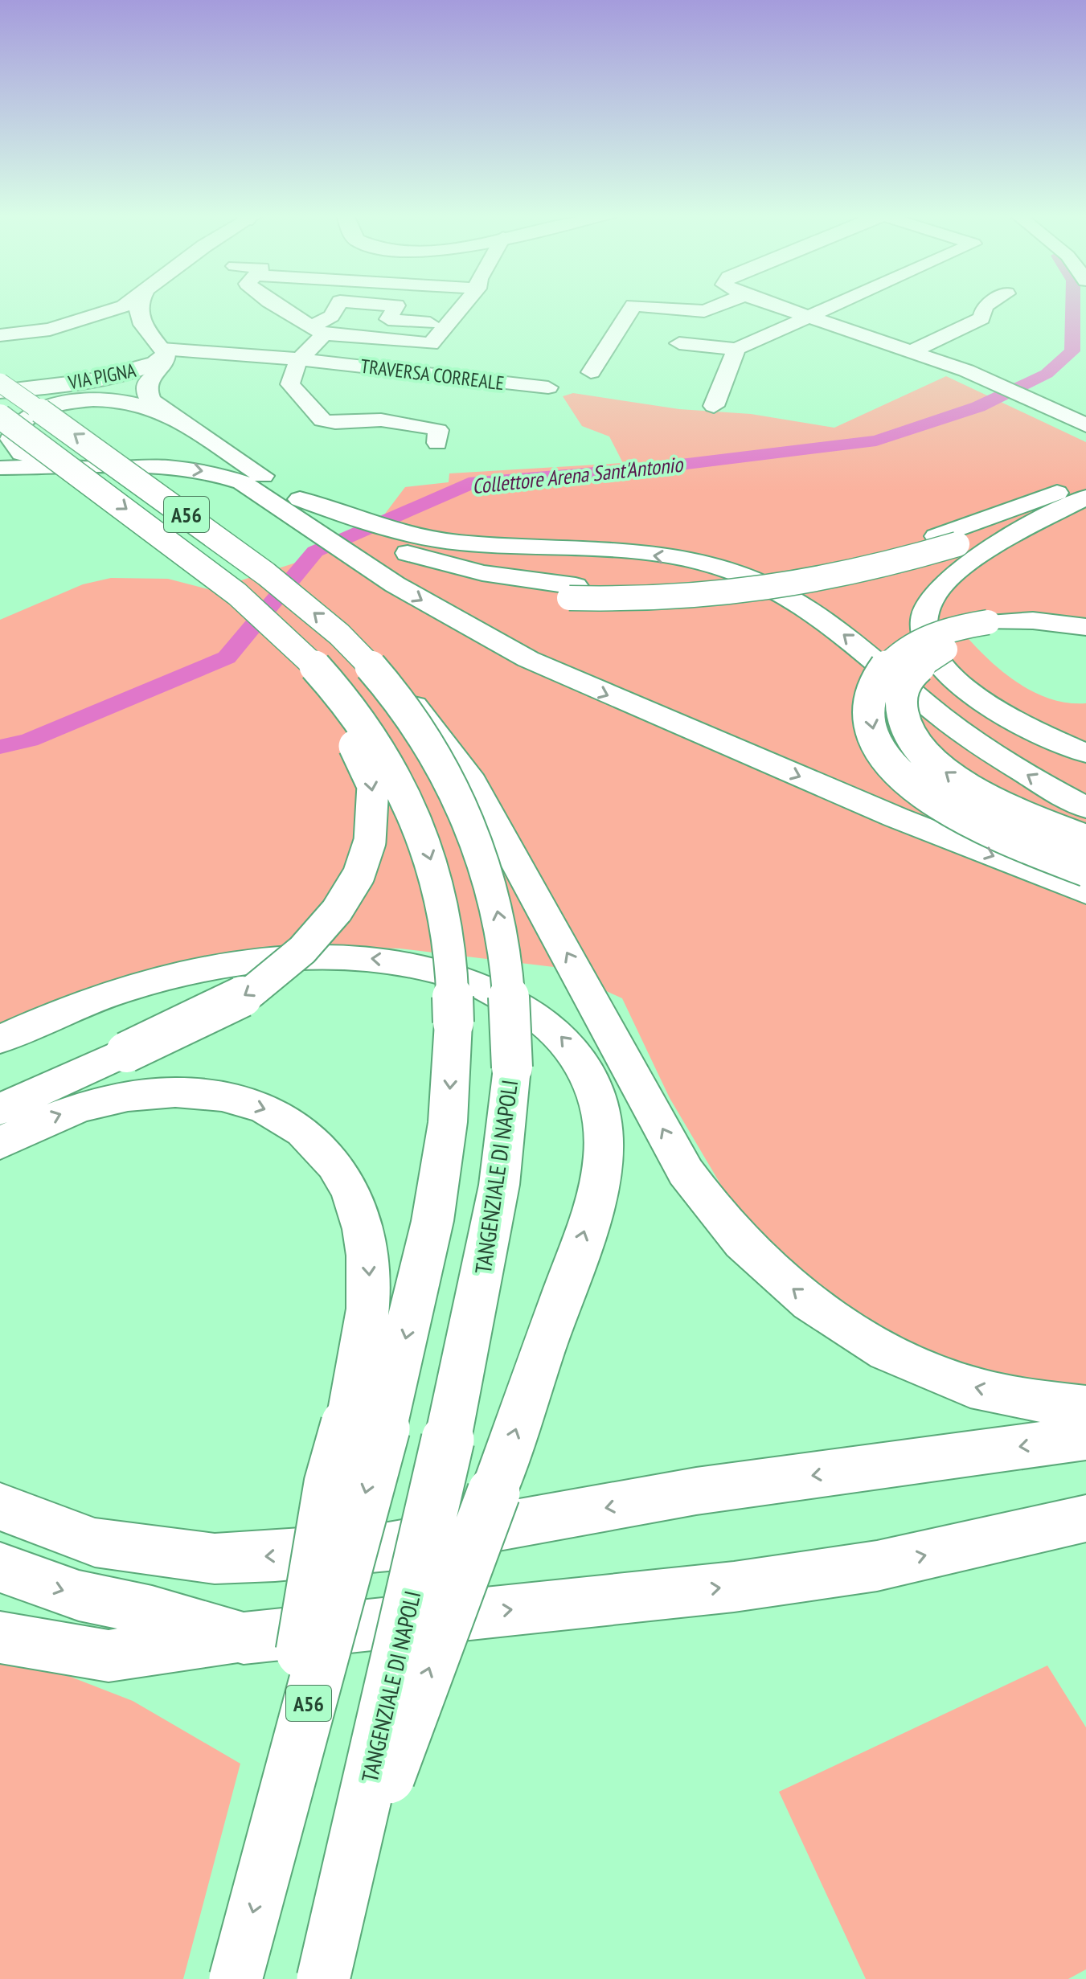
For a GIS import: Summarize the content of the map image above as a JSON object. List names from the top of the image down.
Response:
{
  "streets": {
    "main road": ["VIA PIGNA", "A56", "TANGENZIALE DI NAPOLI"],
    "street": ["TRAVERSA CORREALE"]
  },
  "crossings": [
    ["TRAVERSA CORREALE", "VIA PIGNA"]
  ],
  "water": ["Collettore Arena Sant'Antonio"]
}
